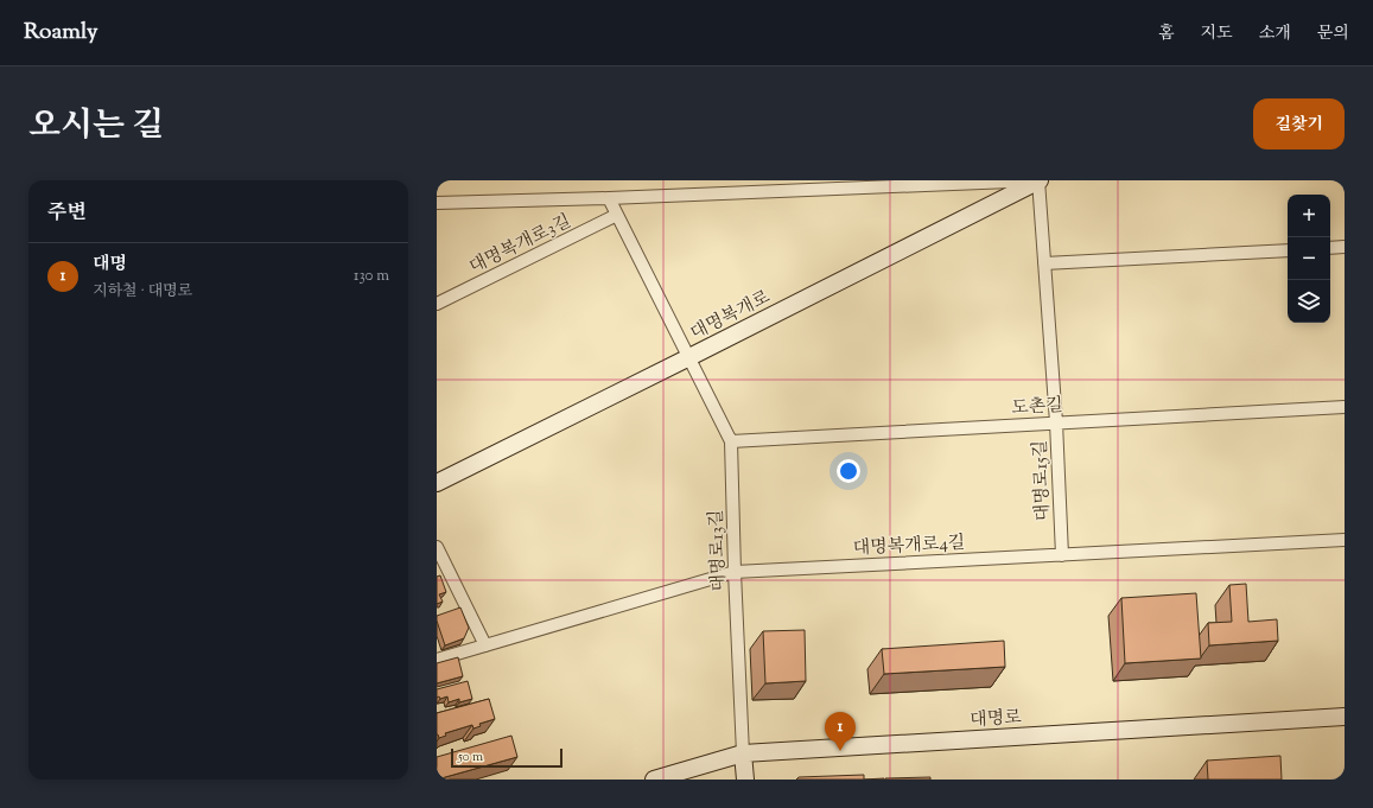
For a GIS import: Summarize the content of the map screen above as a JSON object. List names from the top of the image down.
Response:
{
  "streets": {
    "main road": ["대명복개로", "대명로"],
    "street": [
      "대명복개로3길",
      "도촌길",
      "대명로15길",
      "대명복개로4길",
      "대명로13길"
    ]
  },
  "crossings": [
    ["대명복개로", "대명로15길"],
    ["대명복개로", "대명로13길"],
    ["도촌길", "대명로15길"],
    ["도촌길", "대명로13길"],
    ["대명로15길", "대명복개로4길"],
    ["대명복개로4길", "대명로13길"],
    ["대명로13길", "대명로"]
  ],
  "scale_bar": "50 m",
  "page": {
    "header": "Roamly",
    "nav": [
      "홈",
      "지도",
      "소개",
      "문의"
    ],
    "title": "오시는 길",
    "buttons": "길찾기",
    "heading": "주변",
    "map_buttons": ["+", "−"],
    "list": [
      {
        "mark": "1",
        "name": "대명",
        "note": "지하철 · 대명로",
        "value": "130 m"
      }
    ],
    "pins": "1",
    "scale": "50 m"
  }
}
